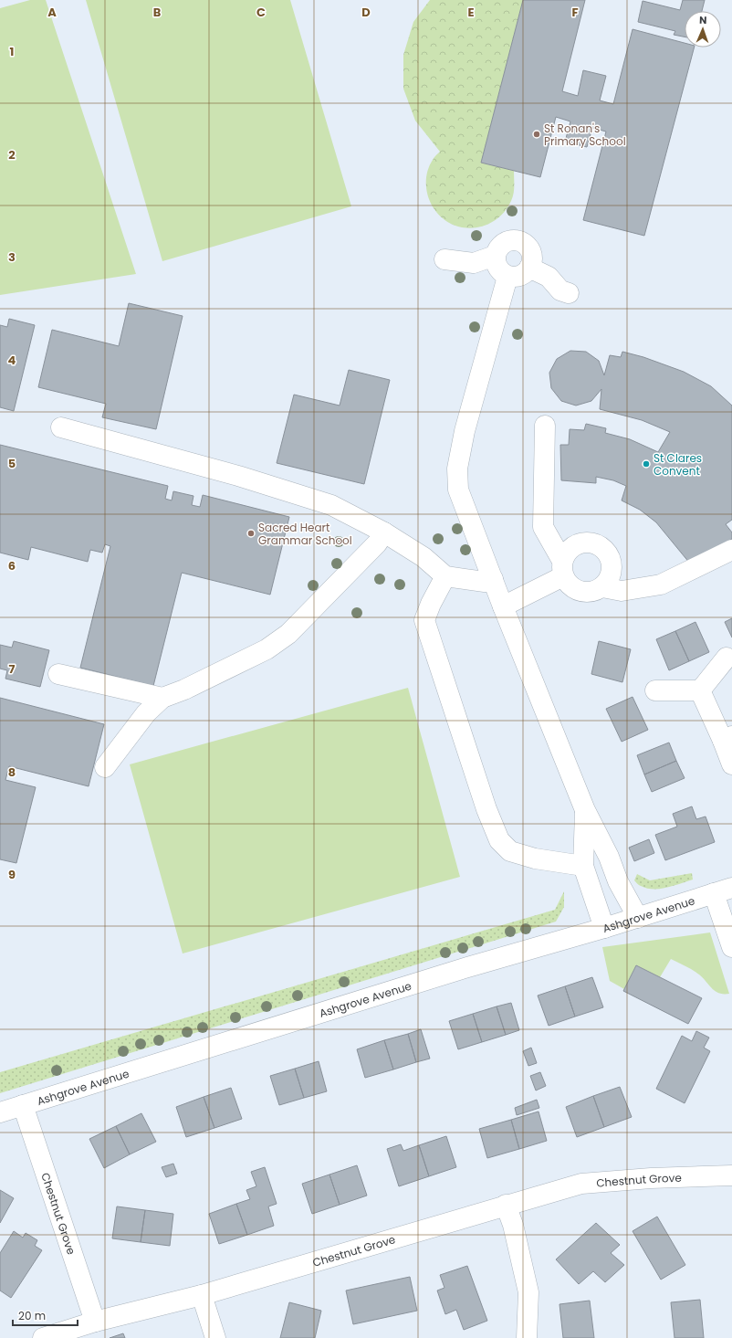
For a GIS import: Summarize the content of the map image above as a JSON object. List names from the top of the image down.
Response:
{
  "streets": {
    "street": ["Ashgrove Avenue", "Chestnut Grove"]
  },
  "crossings": [
    ["Ashgrove Avenue", "Chestnut Grove"]
  ],
  "places": ["St Ronan's Primary School", "St Clares Convent", "Sacred Heart Grammar School"],
  "scale_bar": "20 m",
  "north": "top",
  "grid": {
    "columns": [
      "A",
      "B",
      "C",
      "D",
      "E",
      "F"
    ],
    "rows": [
      "1",
      "2",
      "3",
      "4",
      "5",
      "6",
      "7",
      "8",
      "9"
    ]
  }
}
